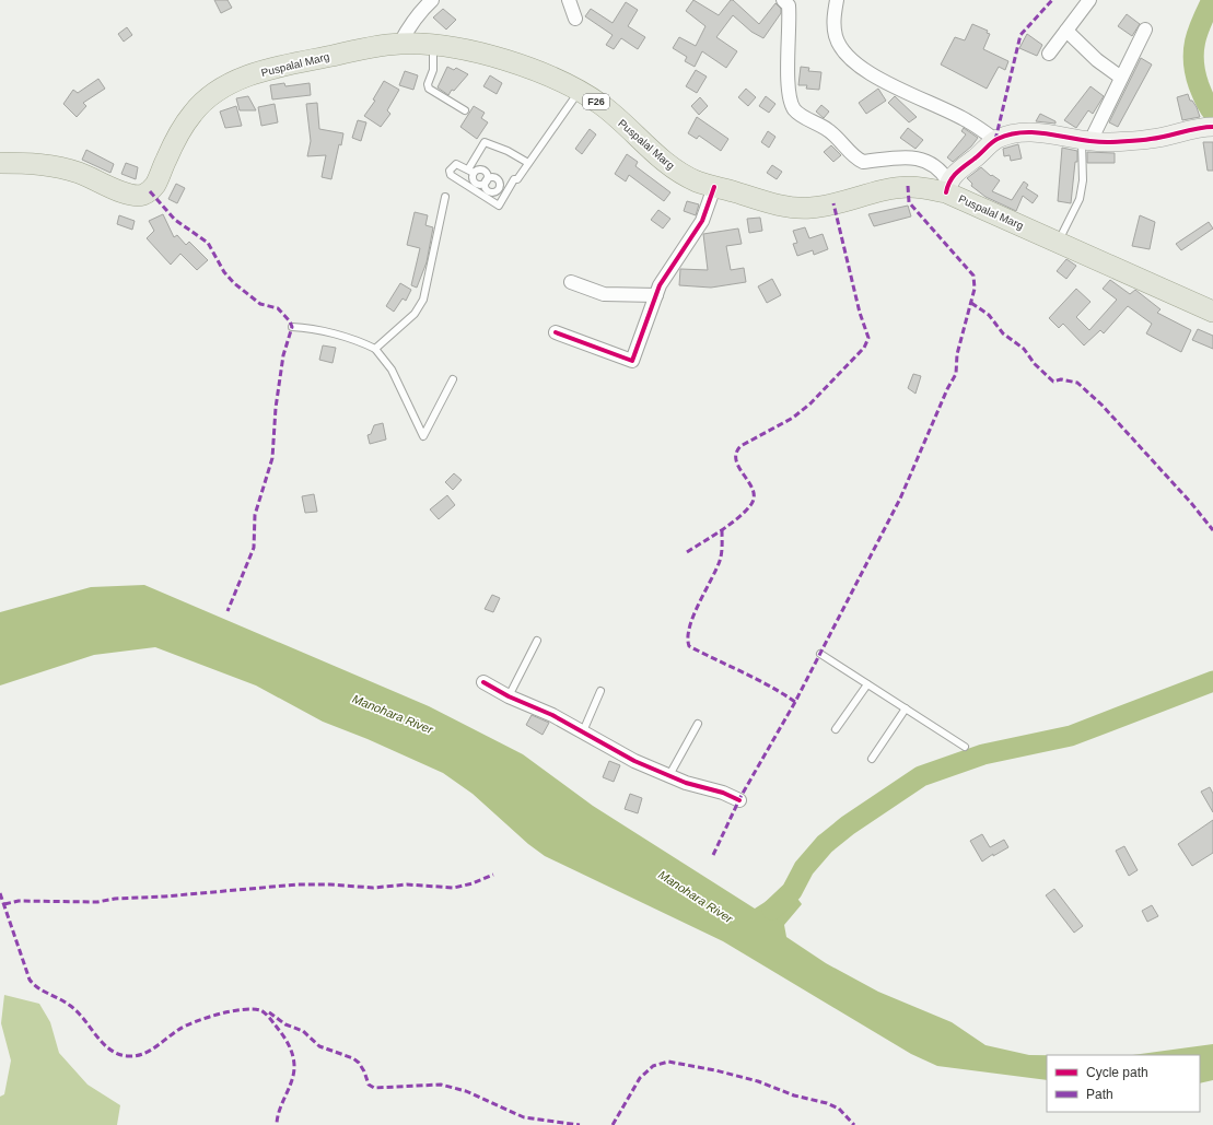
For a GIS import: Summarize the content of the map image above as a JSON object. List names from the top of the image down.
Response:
{
  "streets": {
    "main road": ["Puspalal Marg", "F26"]
  },
  "water": ["Manohara River"],
  "legend": ["Cycle path", "Path"]
}
